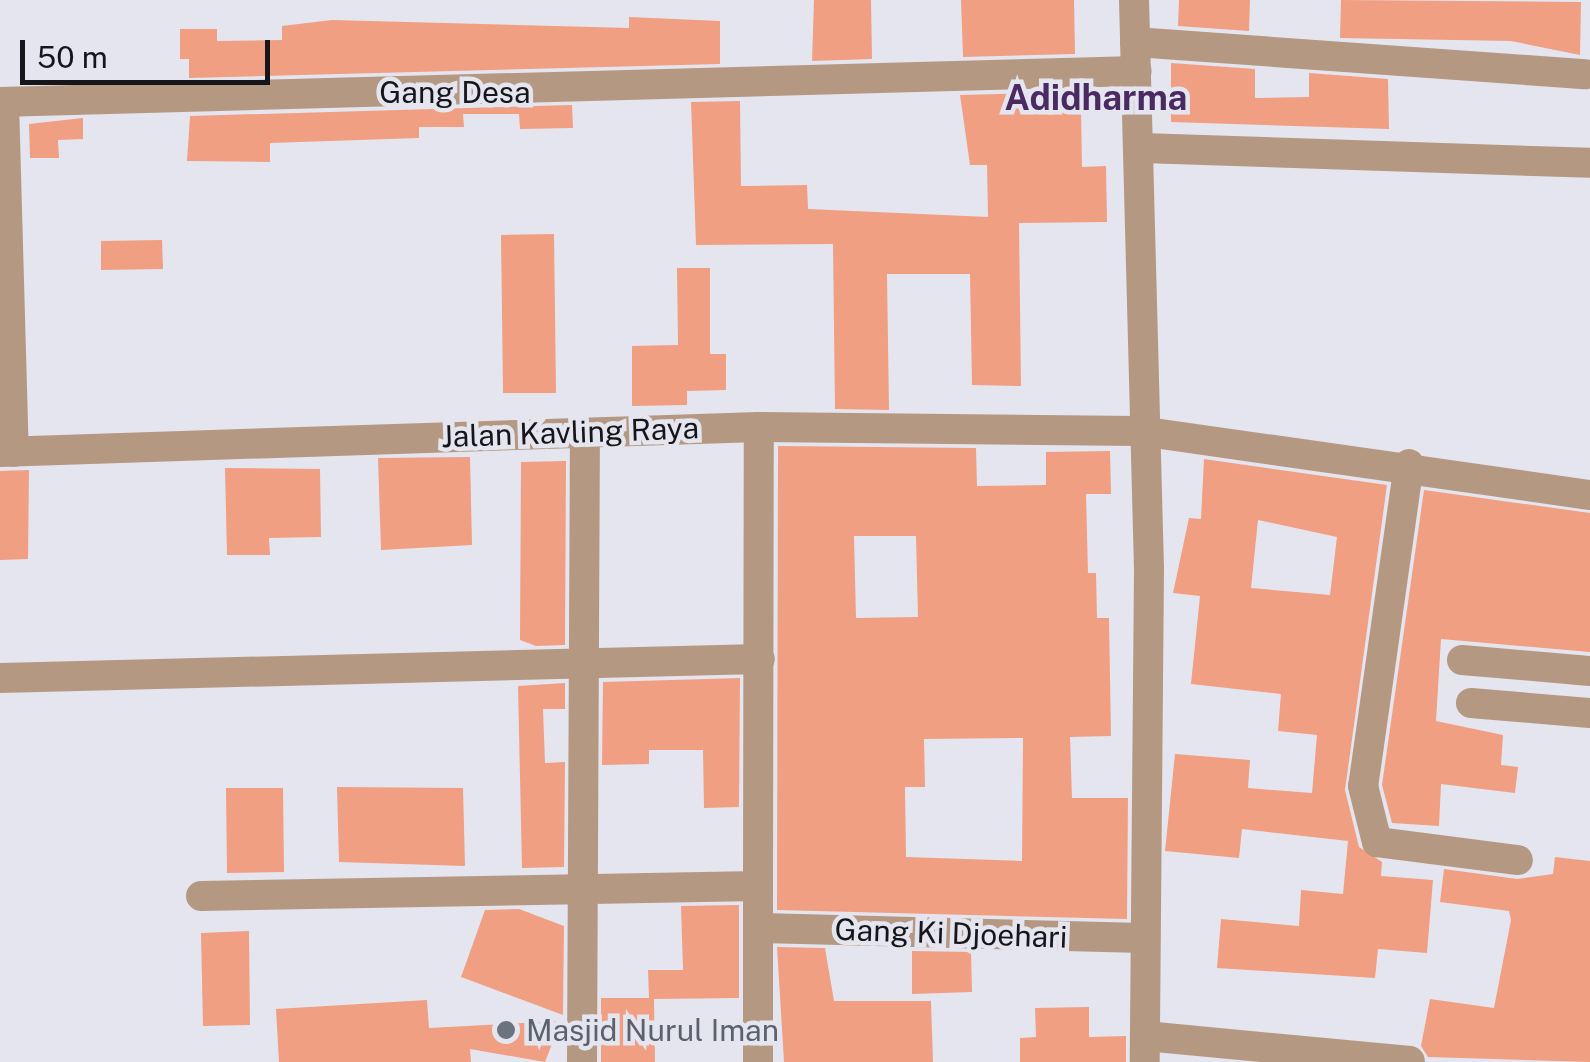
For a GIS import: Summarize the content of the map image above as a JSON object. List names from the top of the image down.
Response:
{
  "streets": {
    "street": ["Gang Desa", "Jalan Kavling Raya", "Gang Ki Djoehari"]
  },
  "crossings": [
    ["Gang Desa", "Jalan Kavling Raya"]
  ],
  "districts": ["Adidharma"],
  "places": ["Masjid Nurul Iman"],
  "scale_bar": "50 m"
}
